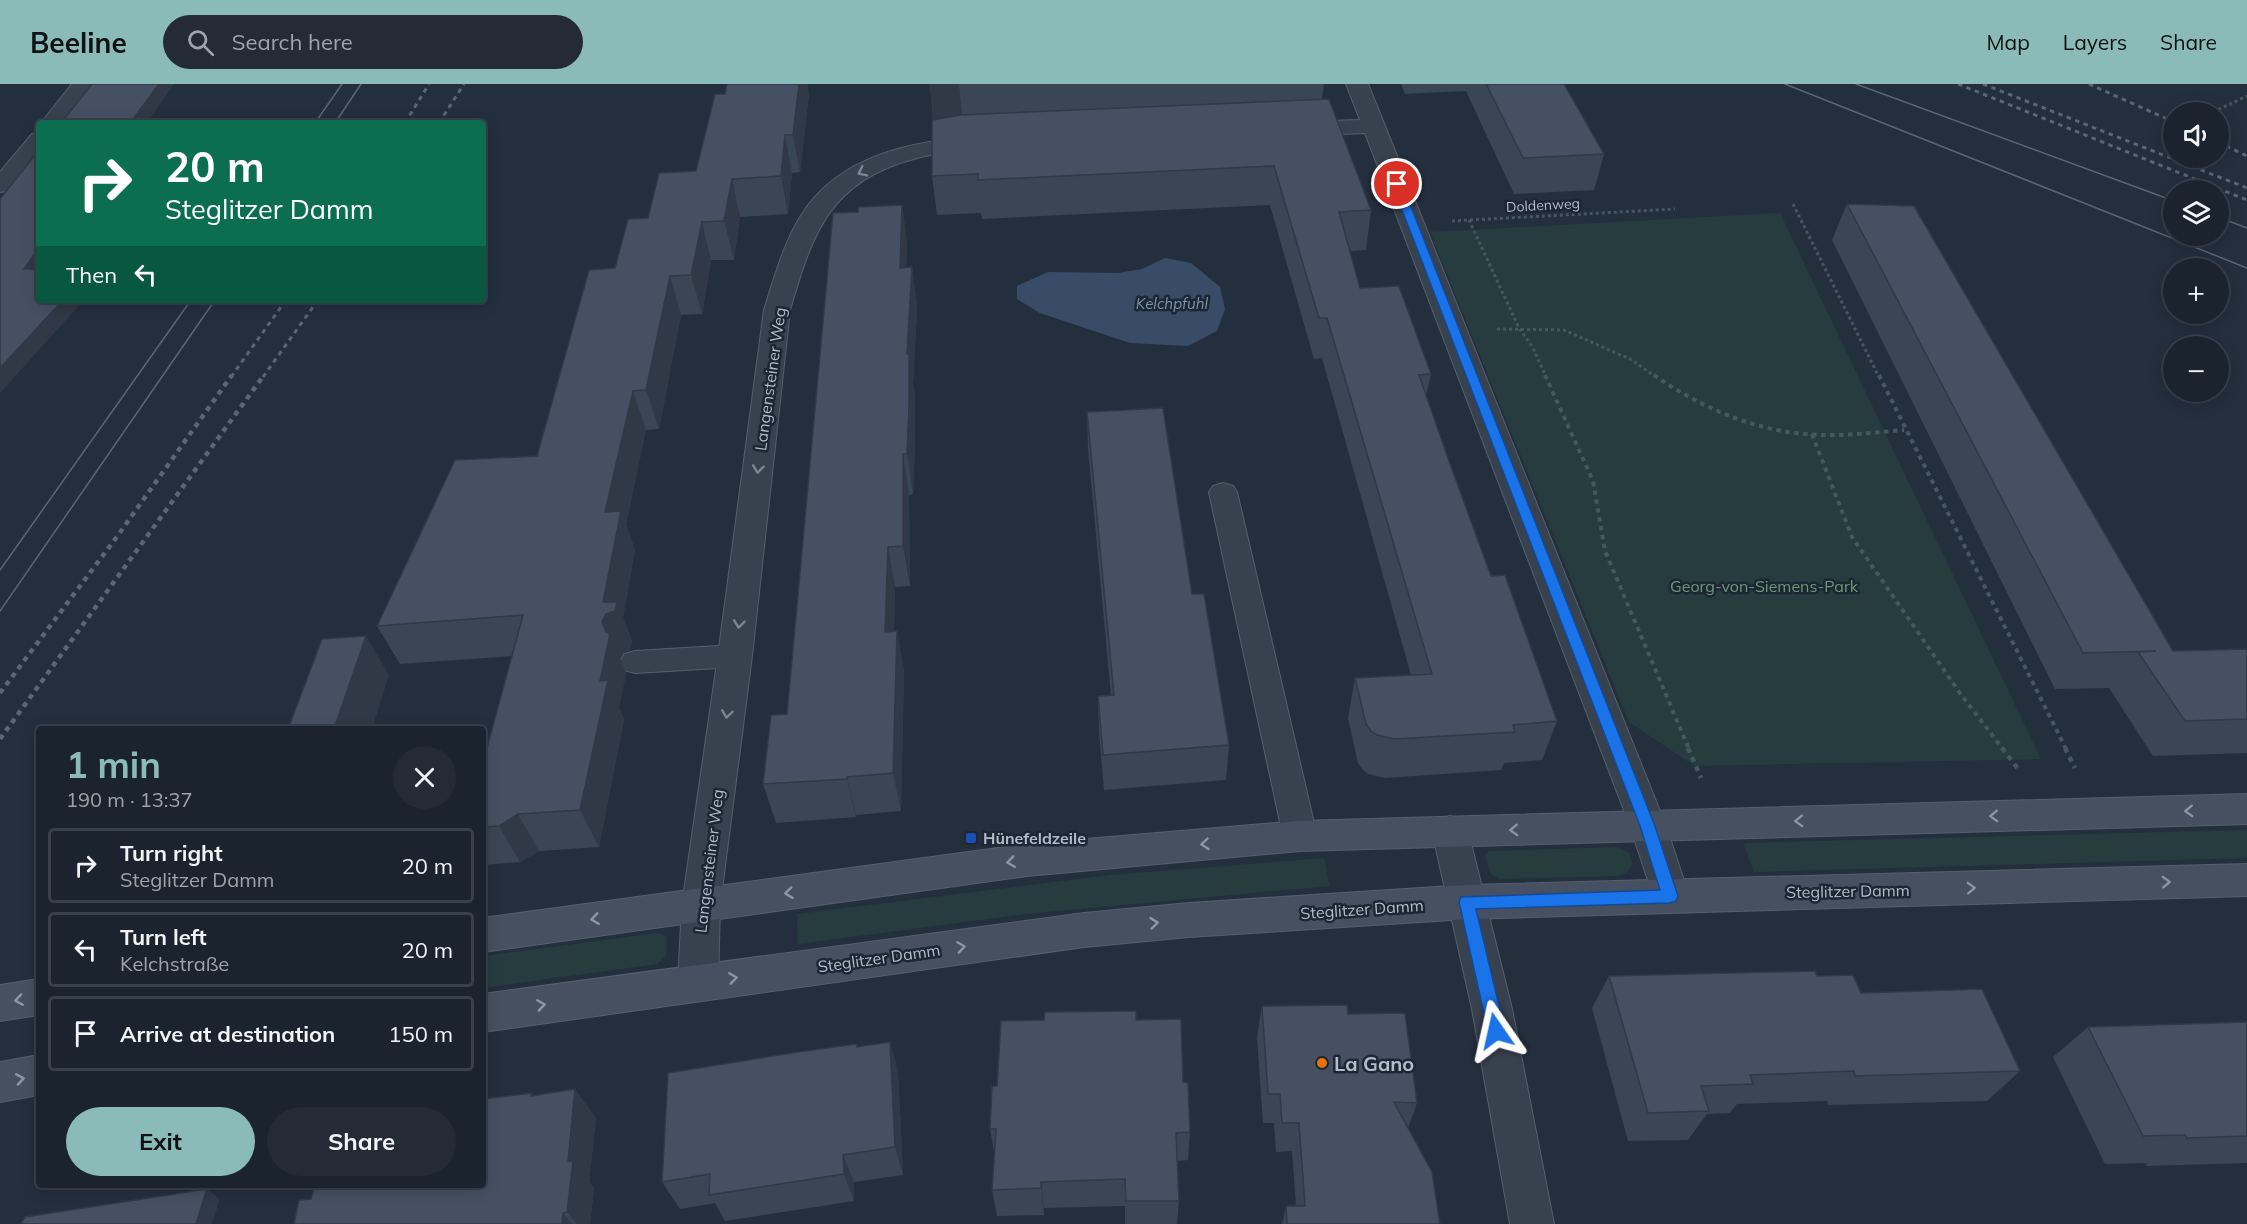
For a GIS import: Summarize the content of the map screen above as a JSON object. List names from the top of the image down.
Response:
{
  "streets": {
    "main road": ["Steglitzer Damm"],
    "street": ["Langensteiner Weg"],
    "path": ["Doldenweg"]
  },
  "crossings": [
    ["Langensteiner Weg", "Steglitzer Damm"]
  ],
  "one_way": ["Langensteiner Weg"],
  "water": ["Kelchpfuhl"],
  "parks": ["Georg-von-Siemens-Park"],
  "places": {
    "transit": ["Hünefeldzeile"],
    "other": ["La Gano"]
  },
  "page": {
    "header": "Beeline",
    "search": "Search here",
    "nav": ["Map", "Layers", "Share"],
    "map_buttons": ["+", "−"],
    "turn": ["20 m", "Steglitzer Damm"],
    "then": "Then",
    "heading": ["1 min", "190 m · 13:37"],
    "list": [
      {
        "name": "Turn right",
        "note": "Steglitzer Damm",
        "value": "20 m"
      },
      {
        "name": "Turn left",
        "note": "Kelchstraße",
        "value": "20 m"
      },
      {
        "name": "Arrive at destination",
        "value": "150 m"
      }
    ],
    "buttons": ["Exit", "Share"]
  }
}
